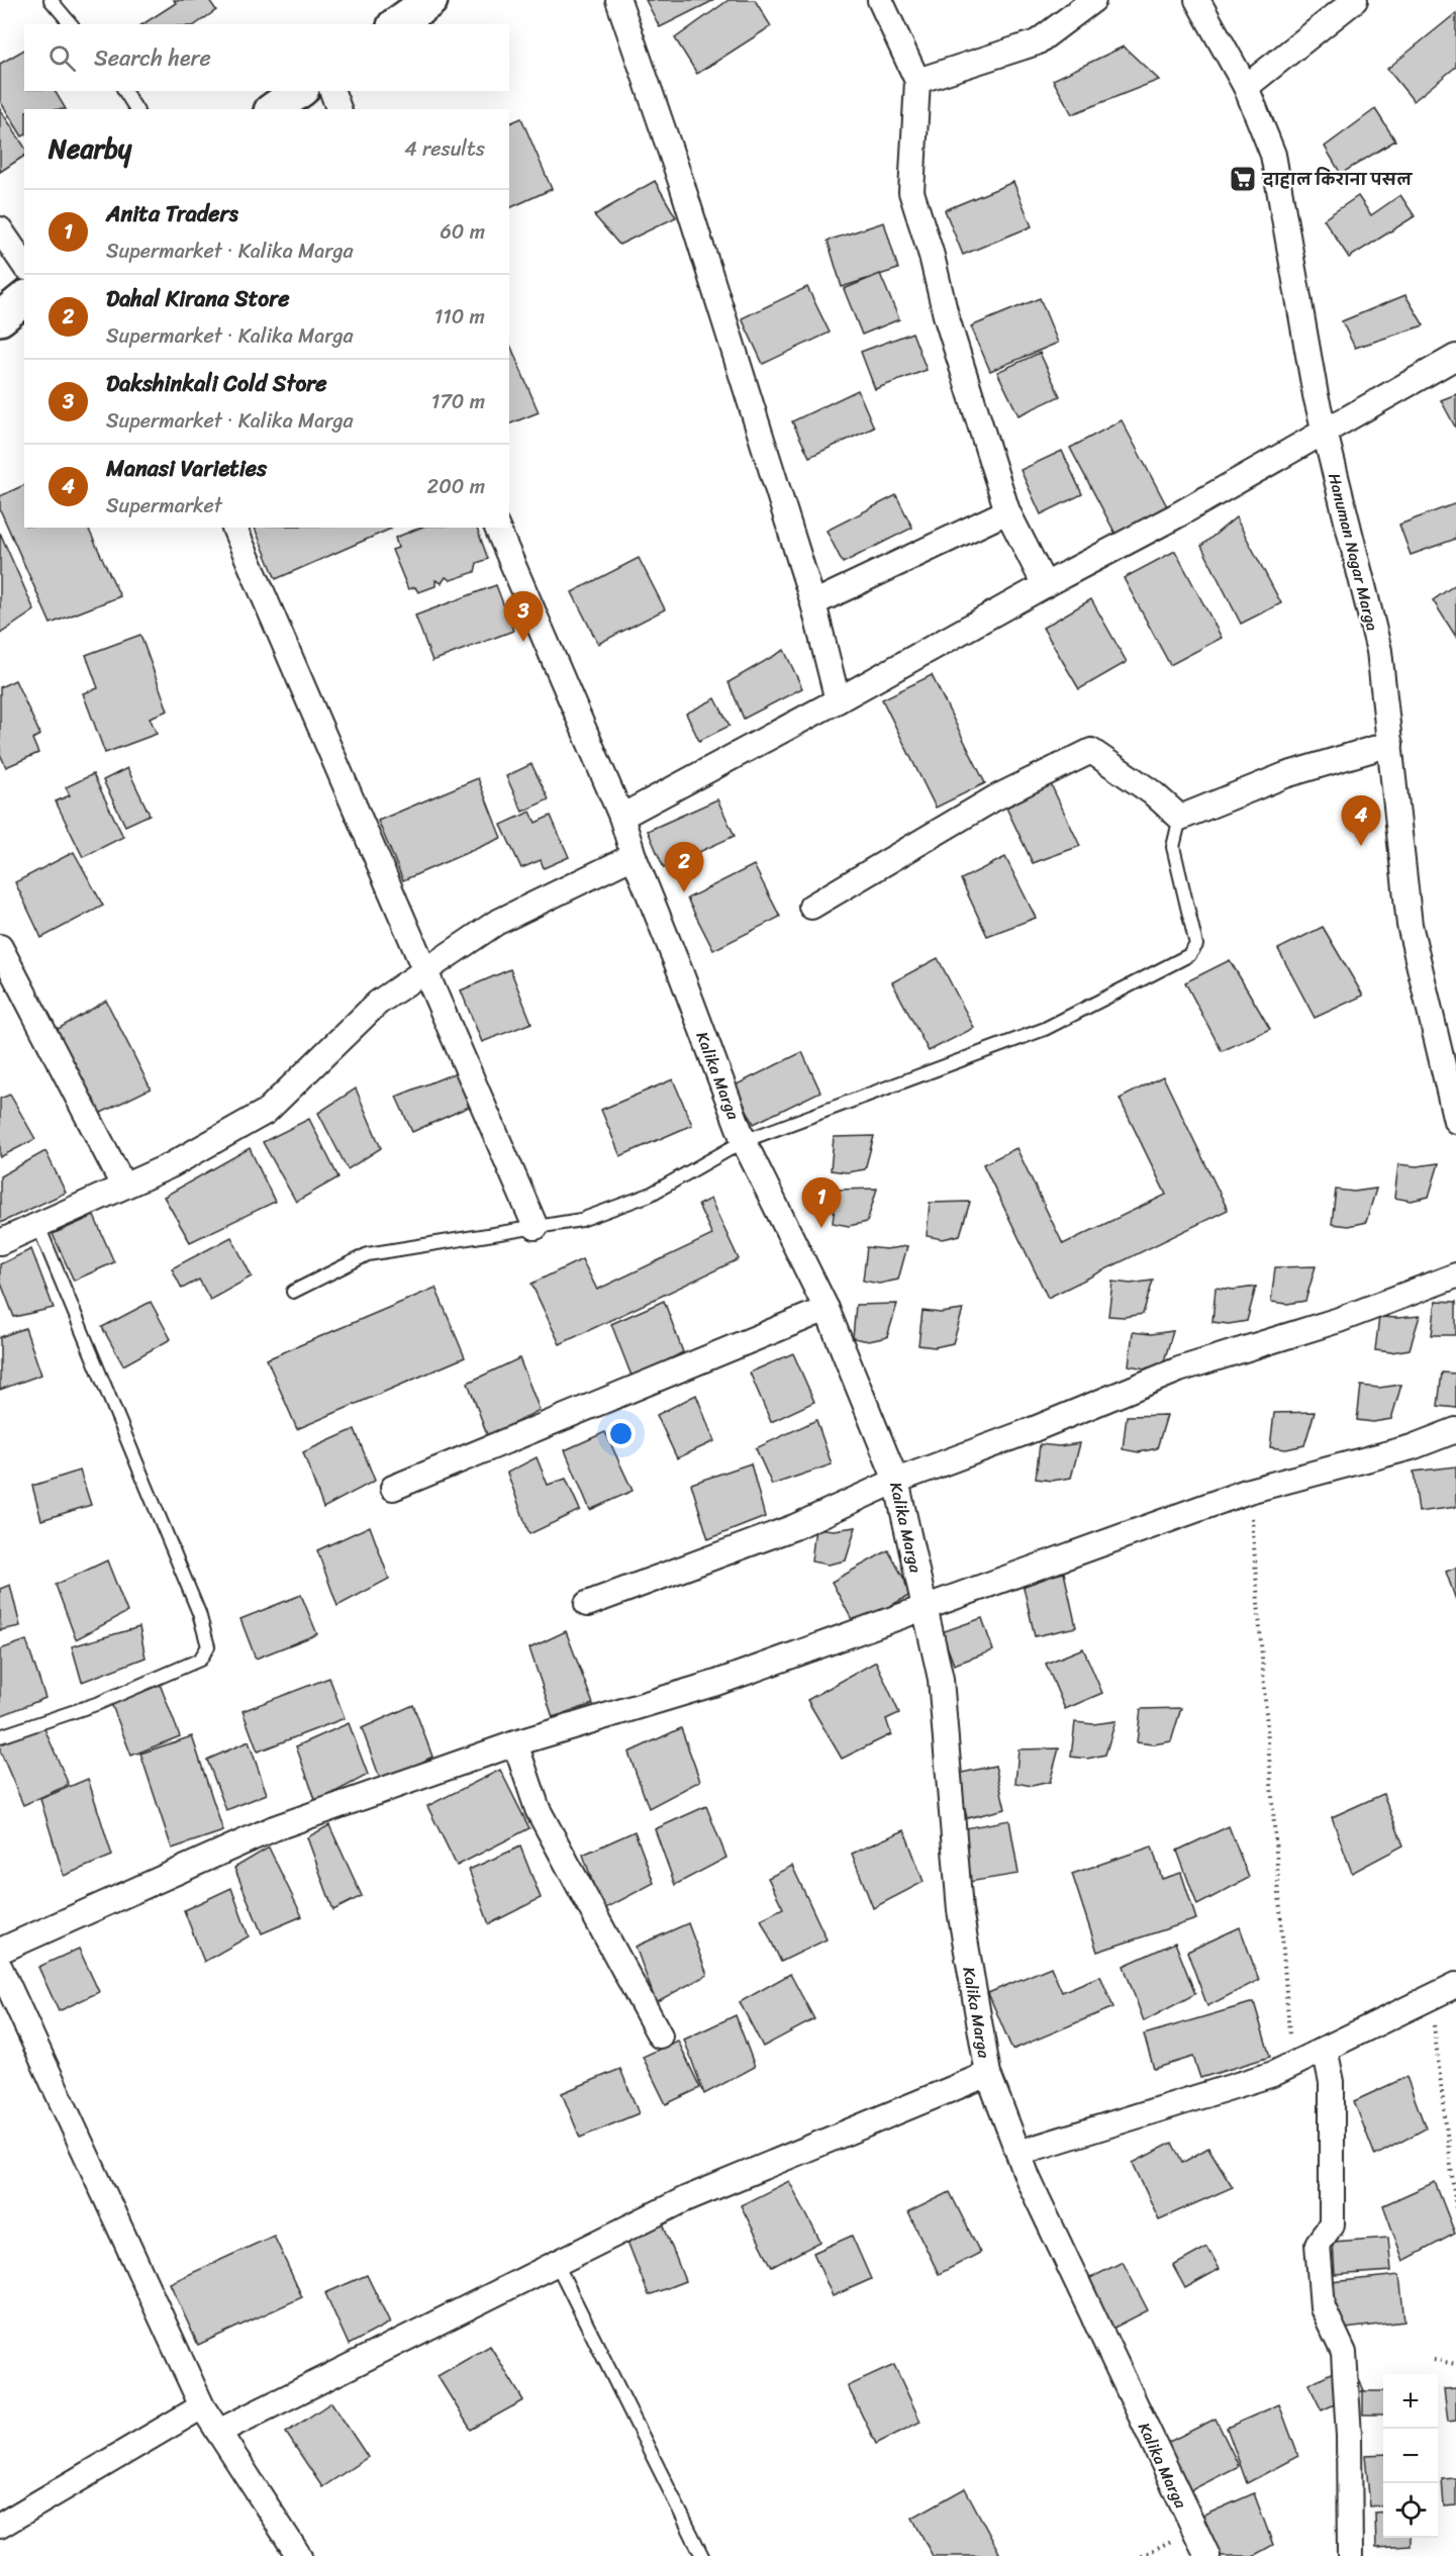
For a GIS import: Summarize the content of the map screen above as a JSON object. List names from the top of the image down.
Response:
{
  "streets": {
    "street": ["Hanuman Nagar Marga", "Kalika Marga"]
  },
  "places": {
    "supermarket": ["दाहाल किराना पसल"]
  },
  "page": {
    "search": "Search here",
    "heading": ["Nearby", "4 results"],
    "list": [
      {
        "mark": "1",
        "name": "Anita Traders",
        "note": "Supermarket · Kalika Marga",
        "value": "60 m"
      },
      {
        "mark": "2",
        "name": "Dahal Kirana Store",
        "note": "Supermarket · Kalika Marga",
        "value": "110 m"
      },
      {
        "mark": "3",
        "name": "Dakshinkali Cold Store",
        "note": "Supermarket · Kalika Marga",
        "value": "170 m"
      },
      {
        "mark": "4",
        "name": "Manasi Varieties",
        "note": "Supermarket",
        "value": "200 m"
      }
    ],
    "pins": [
      "3",
      "4",
      "2",
      "1"
    ],
    "map_buttons": ["+", "−"]
  }
}
